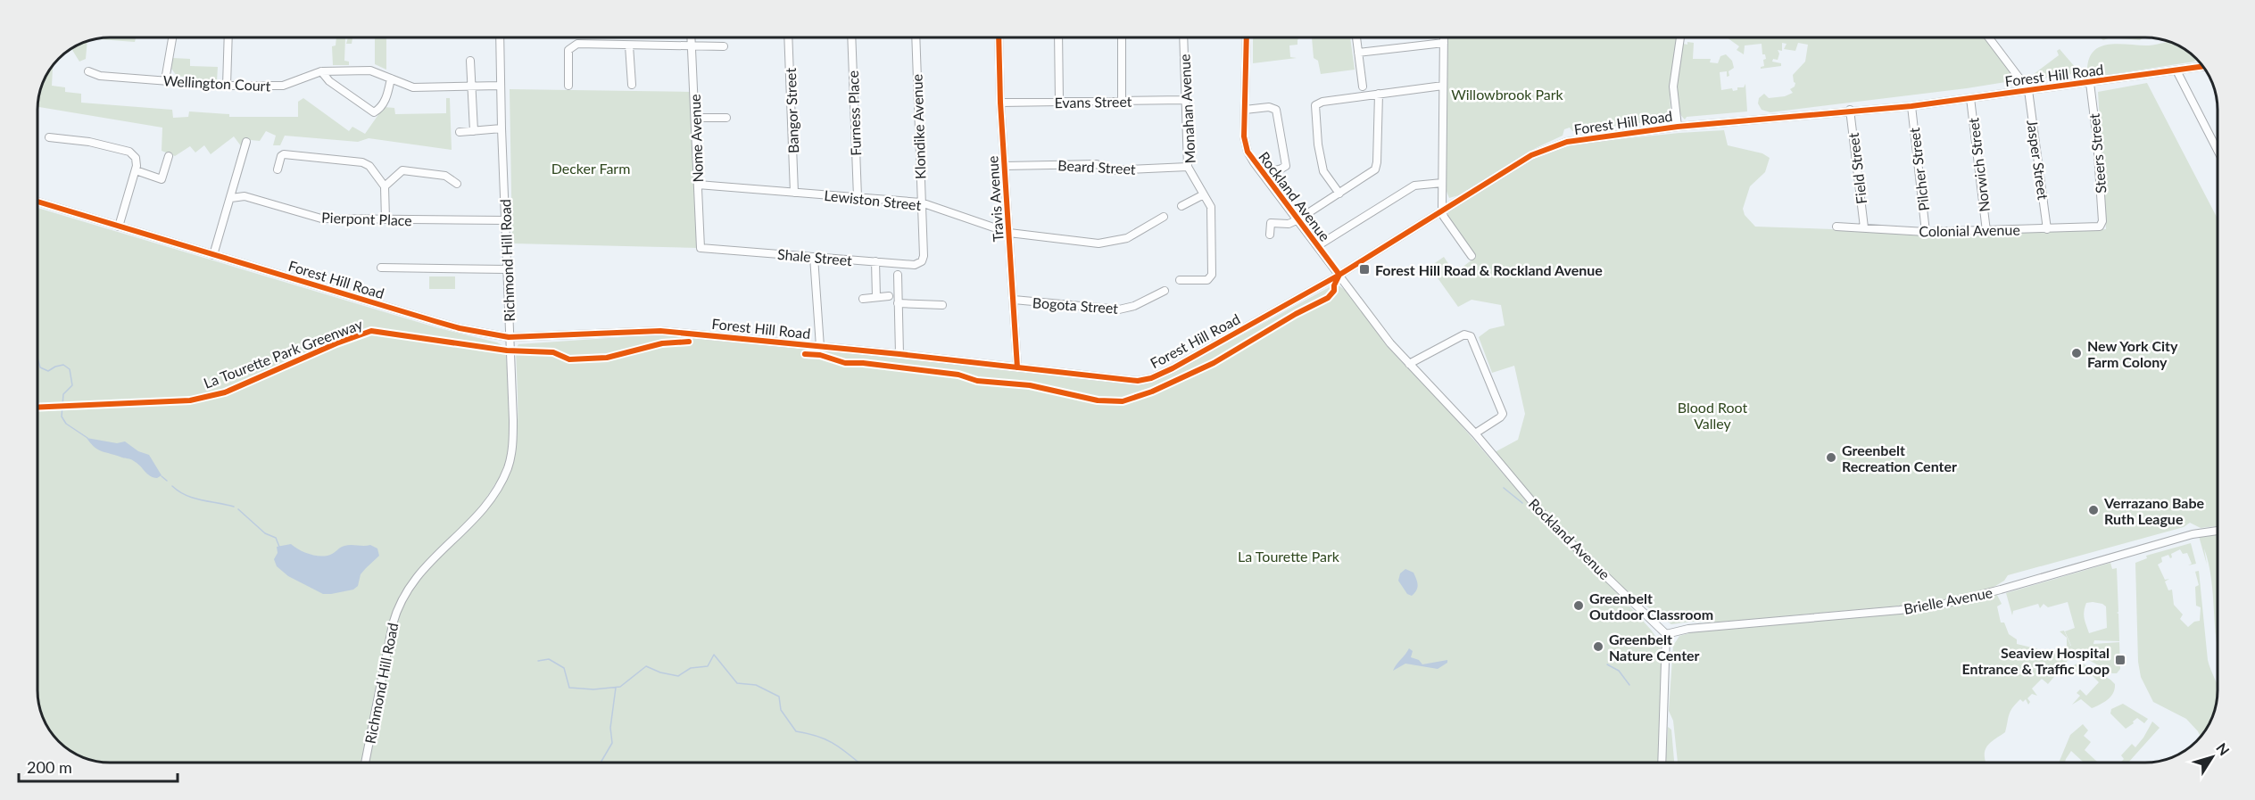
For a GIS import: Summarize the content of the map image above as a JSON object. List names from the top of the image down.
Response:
{
  "streets": {
    "street": [
      "Forest Hill Road",
      "Wellington Court",
      "Evans Street",
      "Monahan Avenue",
      "Bangor Street",
      "Furness Place",
      "Klondike Avenue",
      "Nome Avenue",
      "Steers Street",
      "Jasper Street",
      "Norwich Street",
      "Beard Street",
      "Field Street",
      "Pilcher Street",
      "Rockland Avenue",
      "Travis Avenue",
      "Lewiston Street",
      "Pierpont Place",
      "Colonial Avenue",
      "Shale Street",
      "Richmond Hill Road",
      "Bogota Street",
      "Brielle Avenue"
    ],
    "cycle path": ["La Tourette Park Greenway"]
  },
  "crossings": [
    ["Forest Hill Road", "Steers Street"],
    ["Forest Hill Road", "Jasper Street"],
    ["Forest Hill Road", "Norwich Street"],
    ["Forest Hill Road", "Field Street"],
    ["Forest Hill Road", "Pilcher Street"],
    ["Forest Hill Road", "Rockland Avenue"],
    ["Forest Hill Road", "Travis Avenue"],
    ["Forest Hill Road", "Richmond Hill Road"],
    ["Wellington Court", "Richmond Hill Road"],
    ["Evans Street", "Monahan Avenue"],
    ["Evans Street", "Travis Avenue"],
    ["Monahan Avenue", "Beard Street"],
    ["Bangor Street", "Lewiston Street"],
    ["Furness Place", "Lewiston Street"],
    ["Klondike Avenue", "Lewiston Street"],
    ["Klondike Avenue", "Shale Street"],
    ["Nome Avenue", "Lewiston Street"],
    ["Nome Avenue", "Shale Street"],
    ["Steers Street", "Colonial Avenue"],
    ["Jasper Street", "Colonial Avenue"],
    ["Norwich Street", "Colonial Avenue"],
    ["Beard Street", "Travis Avenue"],
    ["Field Street", "Colonial Avenue"],
    ["Pilcher Street", "Colonial Avenue"],
    ["Rockland Avenue", "Brielle Avenue"],
    ["Travis Avenue", "Lewiston Street"],
    ["Travis Avenue", "Bogota Street"],
    ["Pierpont Place", "Richmond Hill Road"]
  ],
  "parks": [
    "Willowbrook Park",
    "Decker Farm",
    "Blood Root Valley",
    "La Tourette Park"
  ],
  "places": {
    "transit": ["Forest Hill Road & Rockland Avenue", "Seaview Hospital Entrance & Traffic Loop"],
    "other": [
      "New York City Farm Colony",
      "Greenbelt Recreation Center",
      "Verrazano Babe Ruth League",
      "Greenbelt Outdoor Classroom",
      "Greenbelt Nature Center"
    ]
  },
  "scale_bar": "200 m",
  "north": "top right"
}
